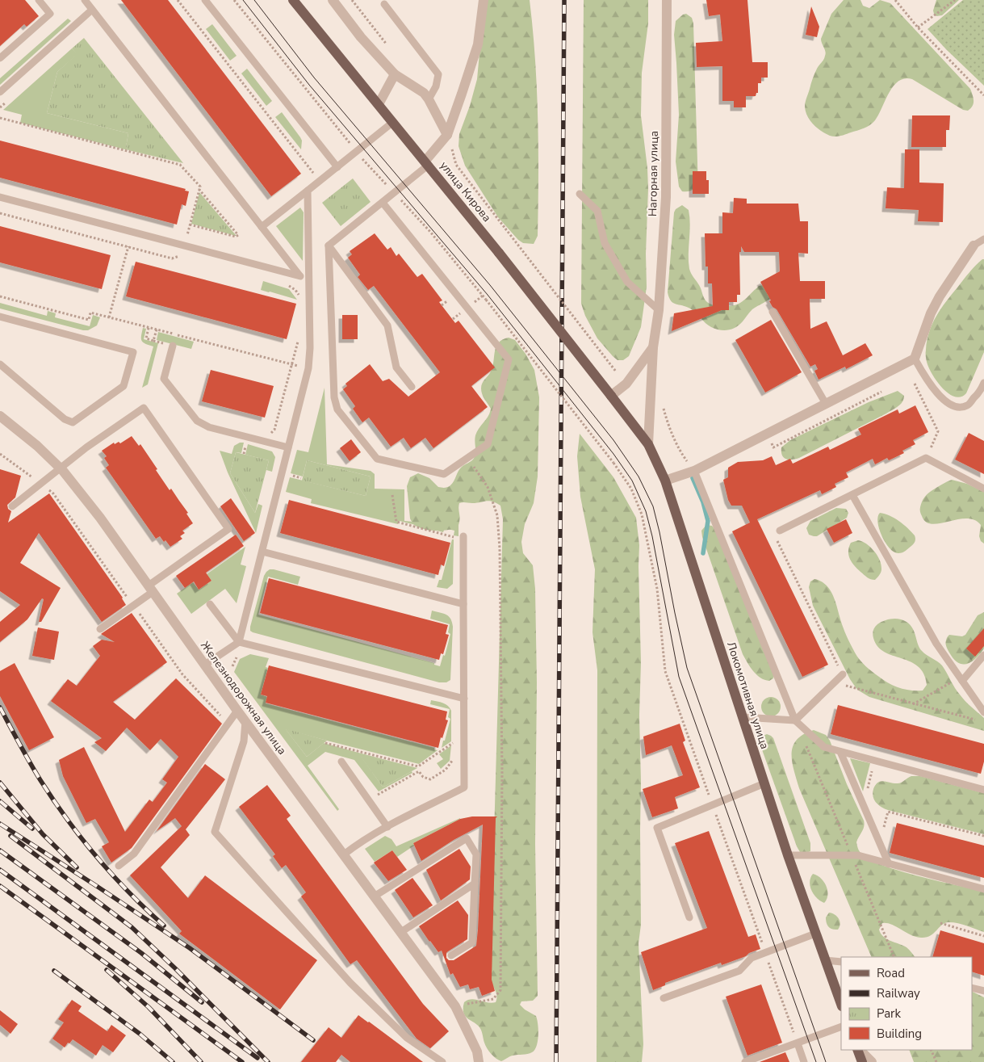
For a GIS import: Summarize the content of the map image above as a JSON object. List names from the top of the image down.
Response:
{
  "streets": {
    "main road": ["улица Кирова", "Локомотивная улица"],
    "street": ["Нагорная улица", "Железнодорожная улица"]
  },
  "crossings": [
    ["Нагорная улица", "улица Кирова"],
    ["Нагорная улица", "Локомотивная улица"],
    ["улица Кирова", "Локомотивная улица"]
  ],
  "legend": [
    "Road",
    "Railway",
    "Park",
    "Building"
  ]
}
